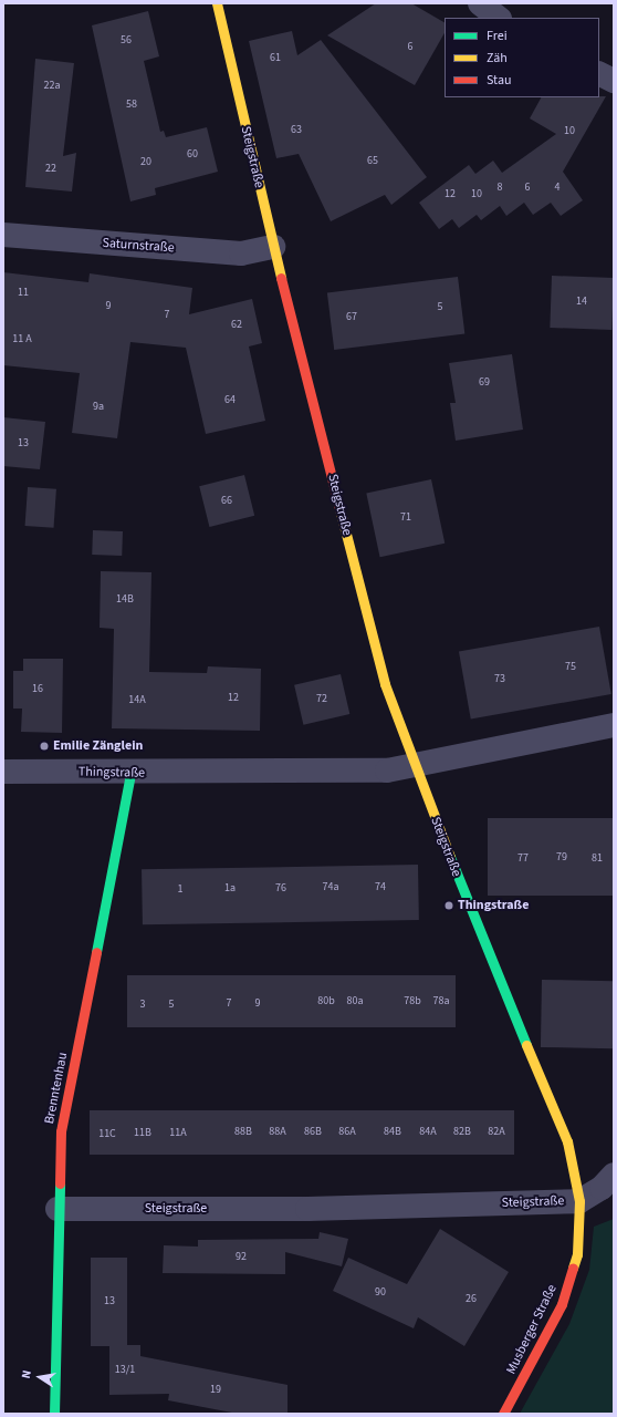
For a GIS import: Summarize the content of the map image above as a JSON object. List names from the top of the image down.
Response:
{
  "streets": {
    "street": [
      "Steigstraße",
      "Saturnstraße",
      "Thingstraße",
      "Brenntenhau",
      "Musberger Straße"
    ]
  },
  "crossings": [
    ["Steigstraße", "Saturnstraße"],
    ["Steigstraße", "Thingstraße"],
    ["Steigstraße", "Brenntenhau"],
    ["Steigstraße", "Musberger Straße"],
    ["Thingstraße", "Brenntenhau"]
  ],
  "places": ["Emilie Zänglein", "Thingstraße"],
  "house_numbers": [
    "56",
    "6",
    "61",
    "22a",
    "58",
    "63",
    "10",
    "60",
    "65",
    "20",
    "22",
    "8",
    "6",
    "4",
    "12",
    "10",
    "11",
    "14",
    "9",
    "5",
    "7",
    "67",
    "62",
    "11 A",
    "69",
    "64",
    "9a",
    "13",
    "66",
    "71",
    "14B",
    "75",
    "73",
    "16",
    "12",
    "72",
    "14A",
    "79",
    "77",
    "81",
    "74a",
    "74",
    "1a",
    "76",
    "1",
    "80b",
    "80a",
    "78b",
    "78a",
    "7",
    "9",
    "3",
    "5",
    "88B",
    "88A",
    "86B",
    "86A",
    "84B",
    "84A",
    "82B",
    "82A",
    "11B",
    "11A",
    "11C",
    "92",
    "90",
    "26",
    "13",
    "13/1",
    "19"
  ],
  "legend": ["Frei", "Zäh", "Stau"],
  "north": "left"
}
